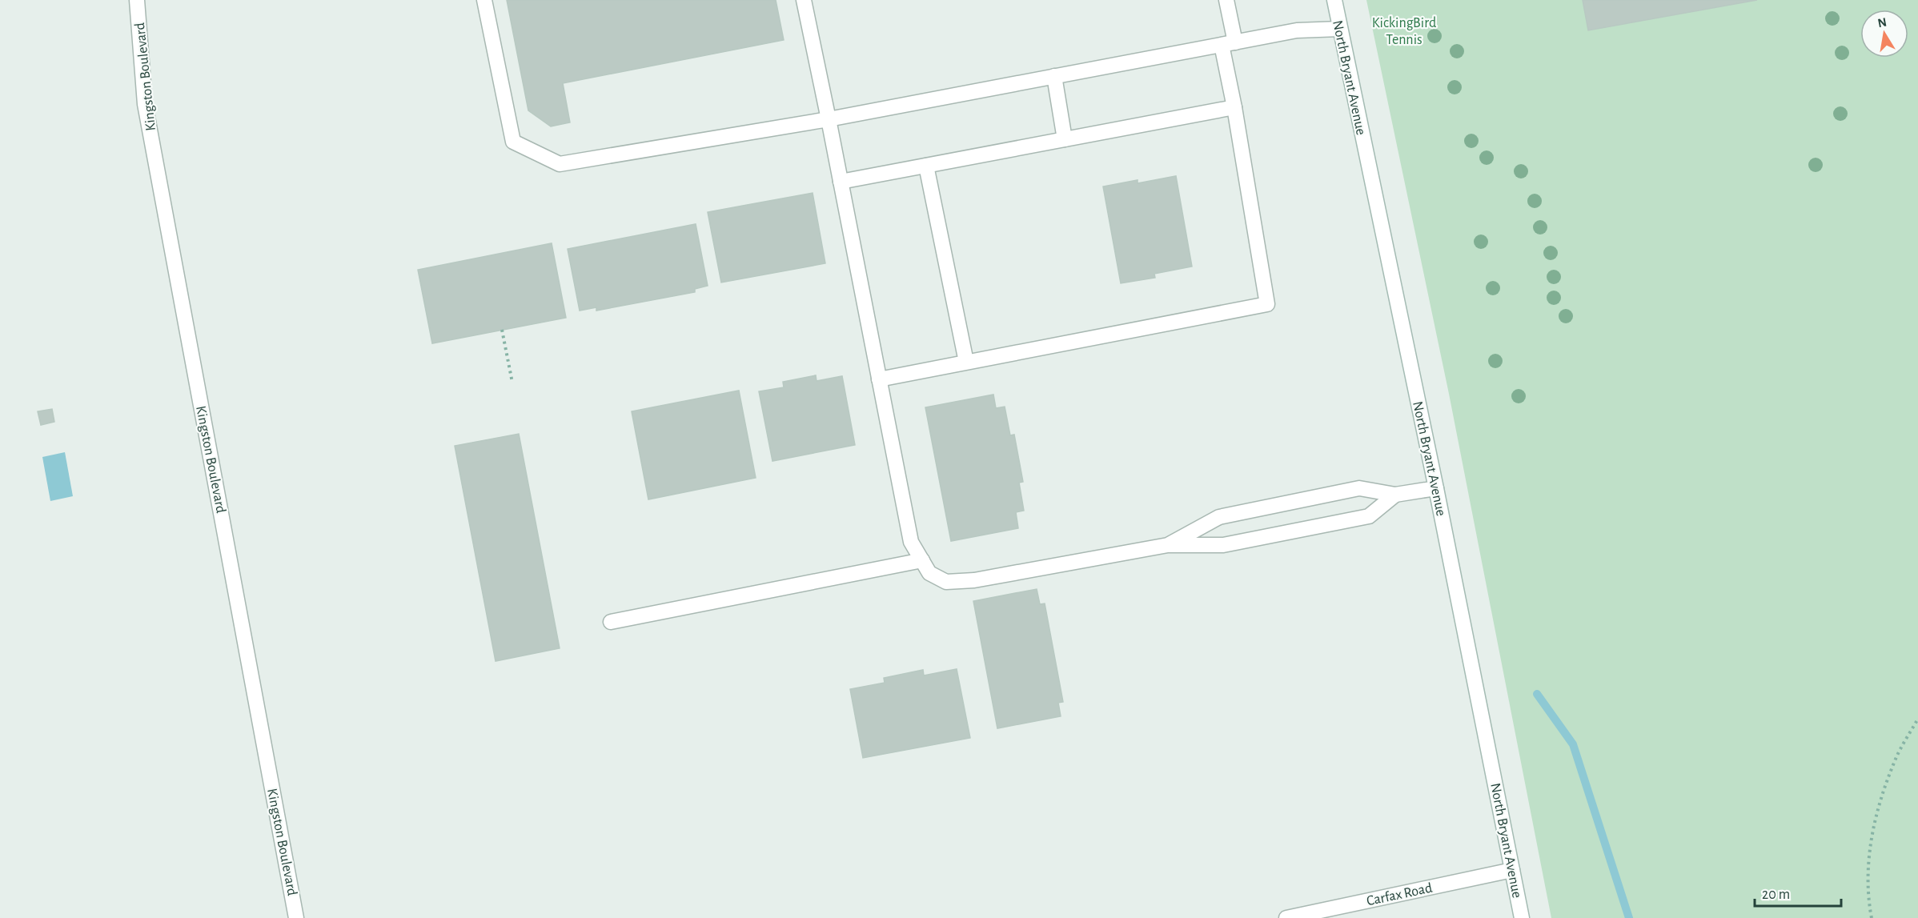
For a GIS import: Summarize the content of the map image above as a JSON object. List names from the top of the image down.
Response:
{
  "streets": {
    "street": ["Kingston Boulevard", "North Bryant Avenue", "Carfax Road"]
  },
  "crossings": [
    ["North Bryant Avenue", "Carfax Road"]
  ],
  "parks": ["KickingBird Tennis"],
  "scale_bar": "20 m",
  "north": "top"
}
